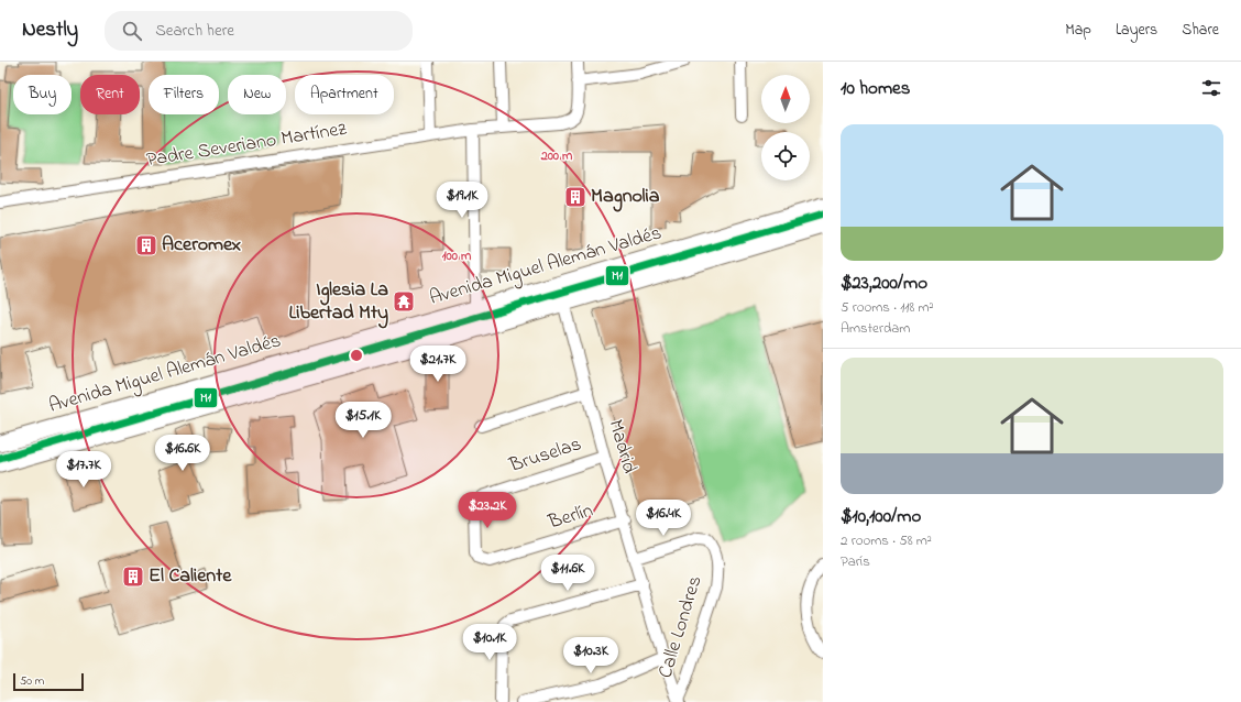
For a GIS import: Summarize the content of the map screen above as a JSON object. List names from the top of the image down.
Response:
{
  "streets": {
    "highway": ["Avenida Miguel Alemán Valdés"],
    "street": [
      "Padre Severiano Martínez",
      "Madrid",
      "Bruselas",
      "Berlín",
      "Calle Londres"
    ]
  },
  "crossings": [
    ["Avenida Miguel Alemán Valdés", "Madrid"],
    ["Madrid", "Bruselas"],
    ["Madrid", "Berlín"],
    ["Madrid", "Calle Londres"],
    ["Bruselas", "Berlín"]
  ],
  "places": {
    "building": ["Magnolia", "Aceromex", "El Caliente"],
    "temple": ["Iglesia La Libertad Mty"]
  },
  "lines": ["transit line M1"],
  "scale_bar": "50 m",
  "north": "top",
  "page": {
    "header": "Nestly",
    "search": "Search here",
    "nav": ["Map", "Layers", "Share"],
    "heading": "10 homes",
    "chip": [
      "Buy",
      "Rent",
      "Filters",
      "New",
      "Apartment"
    ],
    "list": [
      {
        "name": "$23,200/mo",
        "note": "5 rooms · 118 m² · Amsterdam"
      },
      {
        "name": "$10,100/mo",
        "note": "2 rooms · 58 m² · París"
      }
    ],
    "price": [
      "$19.1K",
      "$21.7K",
      "$15.1K",
      "$16.6K",
      "$17.7K",
      "$23.2K",
      "$16.4K",
      "$11.6K",
      "$10.1K",
      "$10.3K"
    ],
    "scale": "50 m"
  },
  "rings": ["200 m", "100 m"]
}
